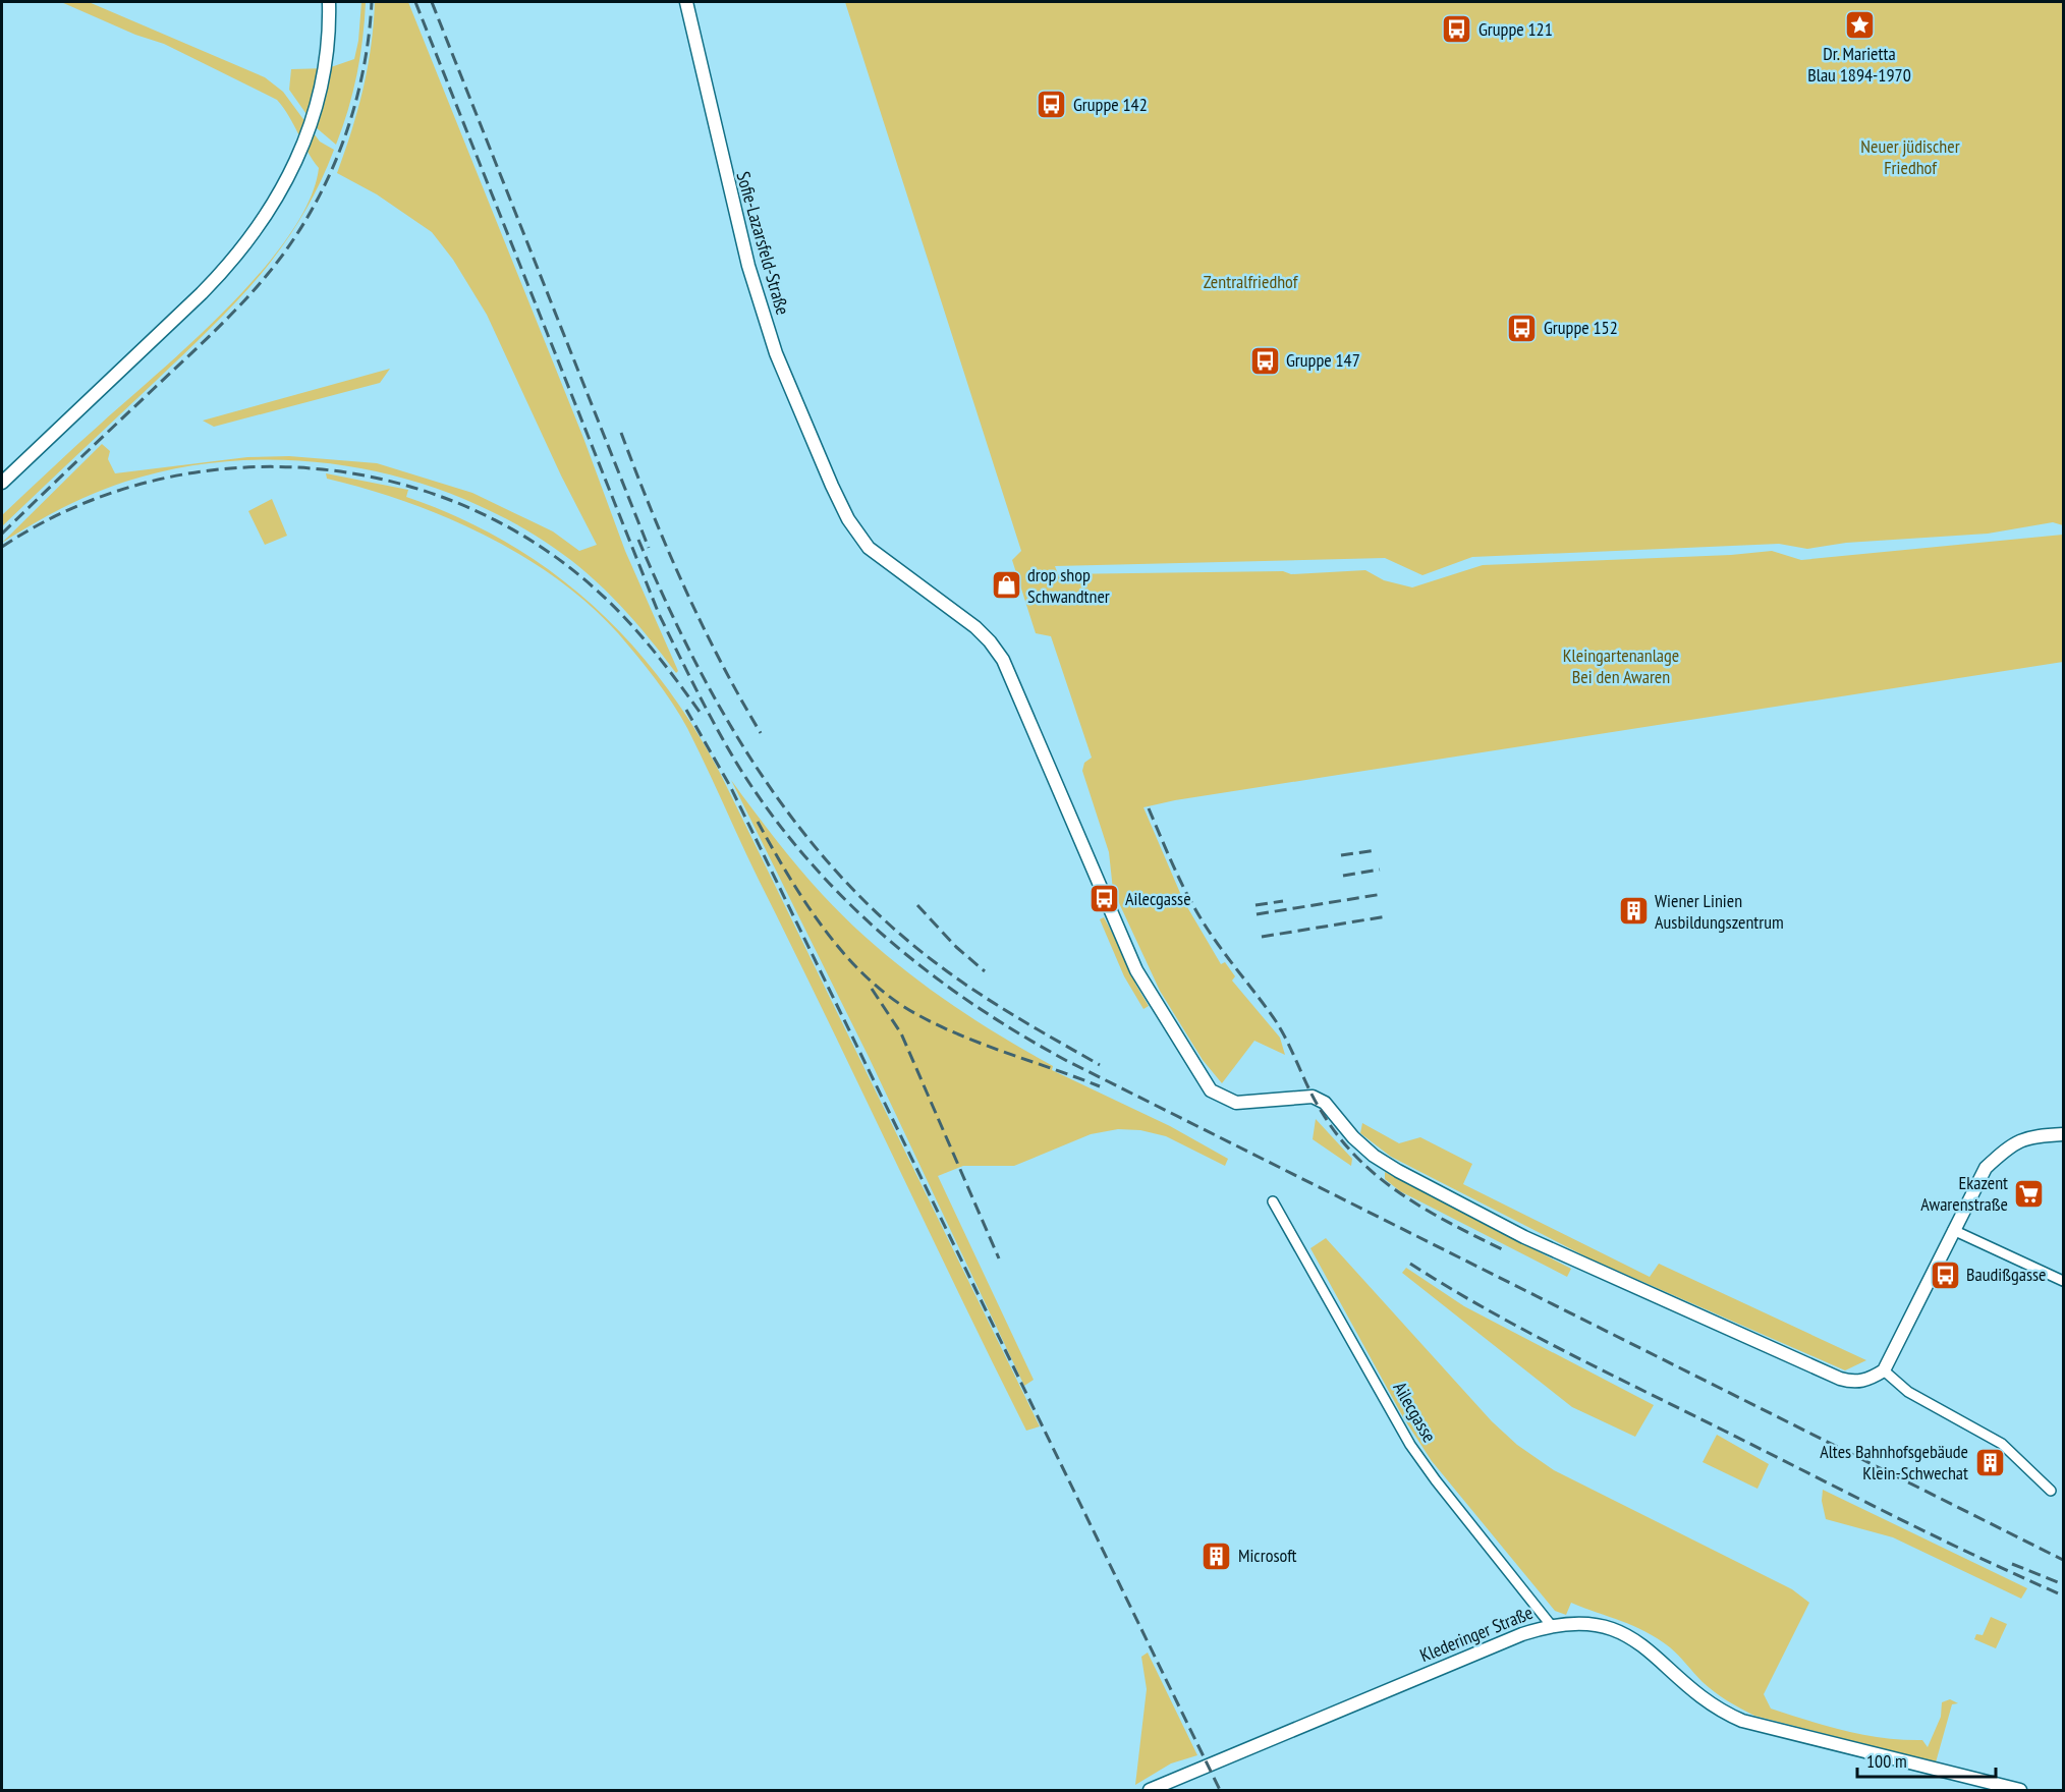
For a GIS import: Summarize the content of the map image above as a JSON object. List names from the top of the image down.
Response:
{
  "streets": {
    "street": ["Sofie-Lazarsfeld-Straße", "Ailecgasse", "Klederinger Straße"]
  },
  "crossings": [
    ["Ailecgasse", "Klederinger Straße"]
  ],
  "parks": ["Neuer jüdischer Friedhof", "Zentralfriedhof", "Kleingartenanlage Bei den Awaren"],
  "places": {
    "place": ["Dr. Marietta Blau 1894-1970"],
    "bus stop": [
      "Gruppe 121",
      "Gruppe 142",
      "Gruppe 152",
      "Gruppe 147",
      "Ailecgasse",
      "Baudißgasse"
    ],
    "shop": ["drop shop Schwandtner"],
    "building": ["Wiener Linien Ausbildungszentrum", "Altes Bahnhofsgebäude Klein-Schwechat", "Microsoft"],
    "supermarket": ["Ekazent Awarenstraße"]
  },
  "scale_bar": "100 m"
}
